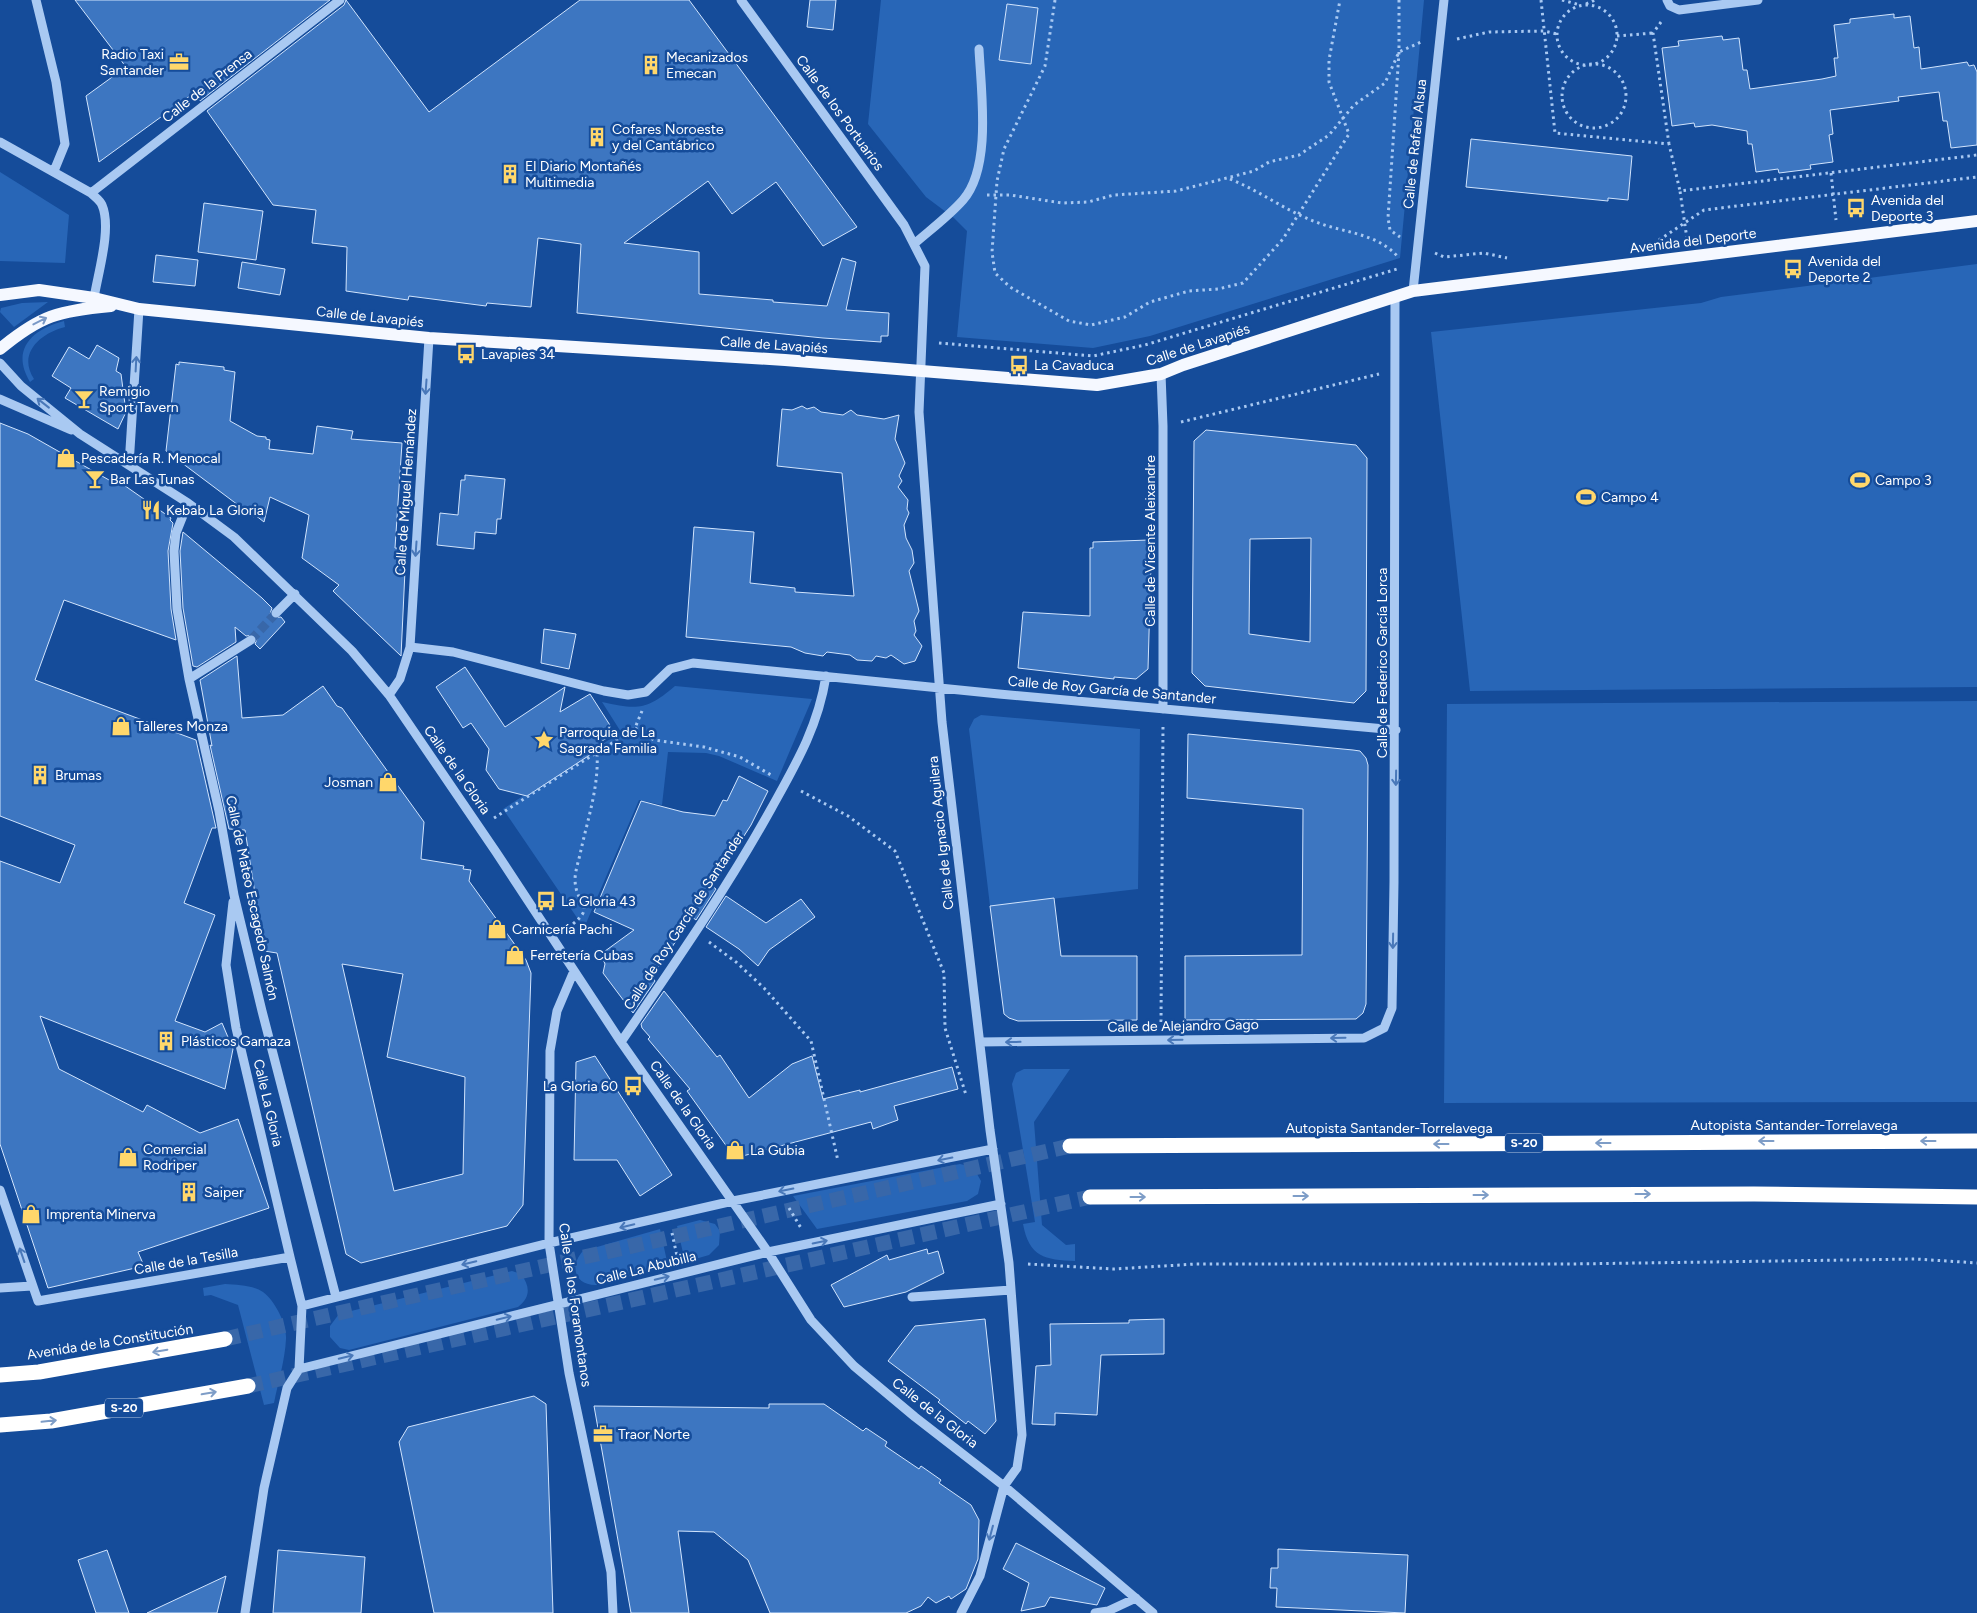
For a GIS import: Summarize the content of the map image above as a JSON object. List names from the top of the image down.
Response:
{
  "streets": {
    "highway": ["Autopista Santander-Torrelavega", "S-20", "Avenida de la Constitución"],
    "main road": ["Avenida del Deporte", "Calle de Lavapiés"],
    "street": [
      "Calle de la Prensa",
      "Calle de los Portuarios",
      "Calle de Rafael Alsua",
      "Calle de Miguel Hernández",
      "Calle de Vicente Aleixandre",
      "Calle de Federico García Lorca",
      "Calle de Roy García de Santander",
      "Calle de la Gloria",
      "Calle de Ignacio Aguilera",
      "Calle de Mateo Escagedo Salmón",
      "Calle de Alejandro Gago",
      "Calle La Gloria",
      "Calle de la Tesilla",
      "Calle La Abubilla",
      "Calle de los Foramontanos"
    ]
  },
  "crossings": [
    ["Calle de los Portuarios", "Calle de Lavapiés"],
    ["Calle de los Portuarios", "Calle de Ignacio Aguilera"],
    ["Calle de Rafael Alsua", "Avenida del Deporte"],
    ["Calle de Rafael Alsua", "Calle de Lavapiés"],
    ["Avenida del Deporte", "Calle de Lavapiés"],
    ["Calle de Lavapiés", "Calle de Miguel Hernández"],
    ["Calle de Lavapiés", "Calle de Vicente Aleixandre"],
    ["Calle de Lavapiés", "Calle de Federico García Lorca"],
    ["Calle de Lavapiés", "Calle de Ignacio Aguilera"],
    ["Calle de Vicente Aleixandre", "Calle de Roy García de Santander"],
    ["Calle de Federico García Lorca", "Calle de Roy García de Santander"],
    ["Calle de Federico García Lorca", "Calle de Alejandro Gago"],
    ["Calle de Roy García de Santander", "Calle de la Gloria"],
    ["Calle de Roy García de Santander", "Calle de Ignacio Aguilera"],
    ["Calle de la Gloria", "Calle de Ignacio Aguilera"],
    ["Calle de la Gloria", "Calle de Mateo Escagedo Salmón"],
    ["Calle de la Gloria", "Calle La Abubilla"],
    ["Calle de la Gloria", "Calle de los Foramontanos"],
    ["Calle de Ignacio Aguilera", "Calle de Alejandro Gago"],
    ["Calle de Ignacio Aguilera", "Calle La Abubilla"],
    ["Calle de Mateo Escagedo Salmón", "Calle La Gloria"],
    ["Calle La Gloria", "Calle de la Tesilla"],
    ["Calle La Abubilla", "Calle de los Foramontanos"]
  ],
  "one_way": ["Calle de Miguel Hernández", "Calle de Federico García Lorca", "Calle de Alejandro Gago"],
  "places": {
    "office": ["Radio Taxi Santander", "Traor Norte"],
    "building": [
      "Mecanizados Emecan",
      "Cofares Noroeste y del Cantábrico",
      "El Diario Montañés Multimedia",
      "Brumas",
      "Plásticos Gamaza",
      "Saiper"
    ],
    "bus stop": [
      "Avenida del Deporte 3",
      "Avenida del Deporte 2",
      "Lavapies 34",
      "La Cavaduca",
      "La Gloria 43",
      "La Gloria 60"
    ],
    "bar": ["Remigio Sport Tavern", "Bar Las Tunas"],
    "shop": [
      "Pescadería R. Menocal",
      "Talleres Monza",
      "Josman",
      "Carnicería Pachi",
      "Ferretería Cubas",
      "La Gubia",
      "Comercial Rodriper",
      "Imprenta Minerva"
    ],
    "sports": ["Campo 3", "Campo 4"],
    "restaurant": ["Kebab La Gloria"],
    "place": ["Parroquia de La Sagrada Familia"]
  }
}
